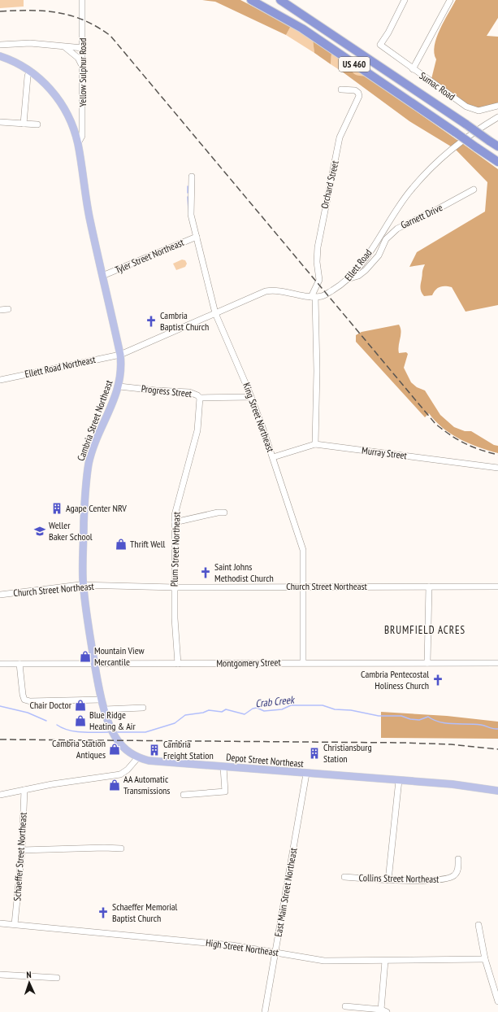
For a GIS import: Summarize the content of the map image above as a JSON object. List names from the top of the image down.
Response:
{
  "streets": {
    "highway": ["US 460"],
    "main road": ["Cambria Street Northeast", "Depot Street Northeast"],
    "street": [
      "Yellow Sulphur Road",
      "Sumac Road",
      "Orchard Street",
      "Garnett Drive",
      "Tyler Street Northeast",
      "Ellett Road",
      "Ellett Road Northeast",
      "Progress Street",
      "King Street Northeast",
      "Murray Street",
      "Plum Street Northeast",
      "Church Street Northeast",
      "Montgomery Street",
      "Schaeffer Street Northeast",
      "Collins Street Northeast",
      "East Main Street Northeast",
      "High Street Northeast"
    ]
  },
  "crossings": [
    ["Yellow Sulphur Road", "Cambria Street Northeast"],
    ["Orchard Street", "Ellett Road"],
    ["Orchard Street", "Murray Street"],
    ["Garnett Drive", "Ellett Road"],
    ["Tyler Street Northeast", "King Street Northeast"],
    ["Tyler Street Northeast", "Cambria Street Northeast"],
    ["Ellett Road Northeast", "Cambria Street Northeast"],
    ["Progress Street", "King Street Northeast"],
    ["Progress Street", "Cambria Street Northeast"],
    ["Progress Street", "Plum Street Northeast"],
    ["King Street Northeast", "Murray Street"],
    ["King Street Northeast", "Church Street Northeast"],
    ["King Street Northeast", "Montgomery Street"],
    ["Cambria Street Northeast", "Church Street Northeast"],
    ["Cambria Street Northeast", "Montgomery Street"],
    ["Cambria Street Northeast", "Depot Street Northeast"],
    ["Plum Street Northeast", "Church Street Northeast"],
    ["Plum Street Northeast", "Montgomery Street"],
    ["Depot Street Northeast", "East Main Street Northeast"],
    ["Schaeffer Street Northeast", "High Street Northeast"],
    ["East Main Street Northeast", "High Street Northeast"]
  ],
  "districts": ["BRUMFIELD ACRES"],
  "water": ["Crab Creek"],
  "places": {
    "church": [
      "Cambria Baptist Church",
      "Saint Johns Methodist Church",
      "Cambria Pentecostal Holiness Church",
      "Schaeffer Memorial Baptist Church"
    ],
    "building": ["Agape Center NRV", "Cambria Freight Station", "Christiansburg Station"],
    "school or university": ["Weller Baker School"],
    "shop": [
      "Thrift Well",
      "Mountain View Mercantile",
      "Chair Doctor",
      "Blue Ridge Heating & Air",
      "Cambria Station Antiques",
      "AA Automatic Transmissions"
    ]
  },
  "north": "top"
}
